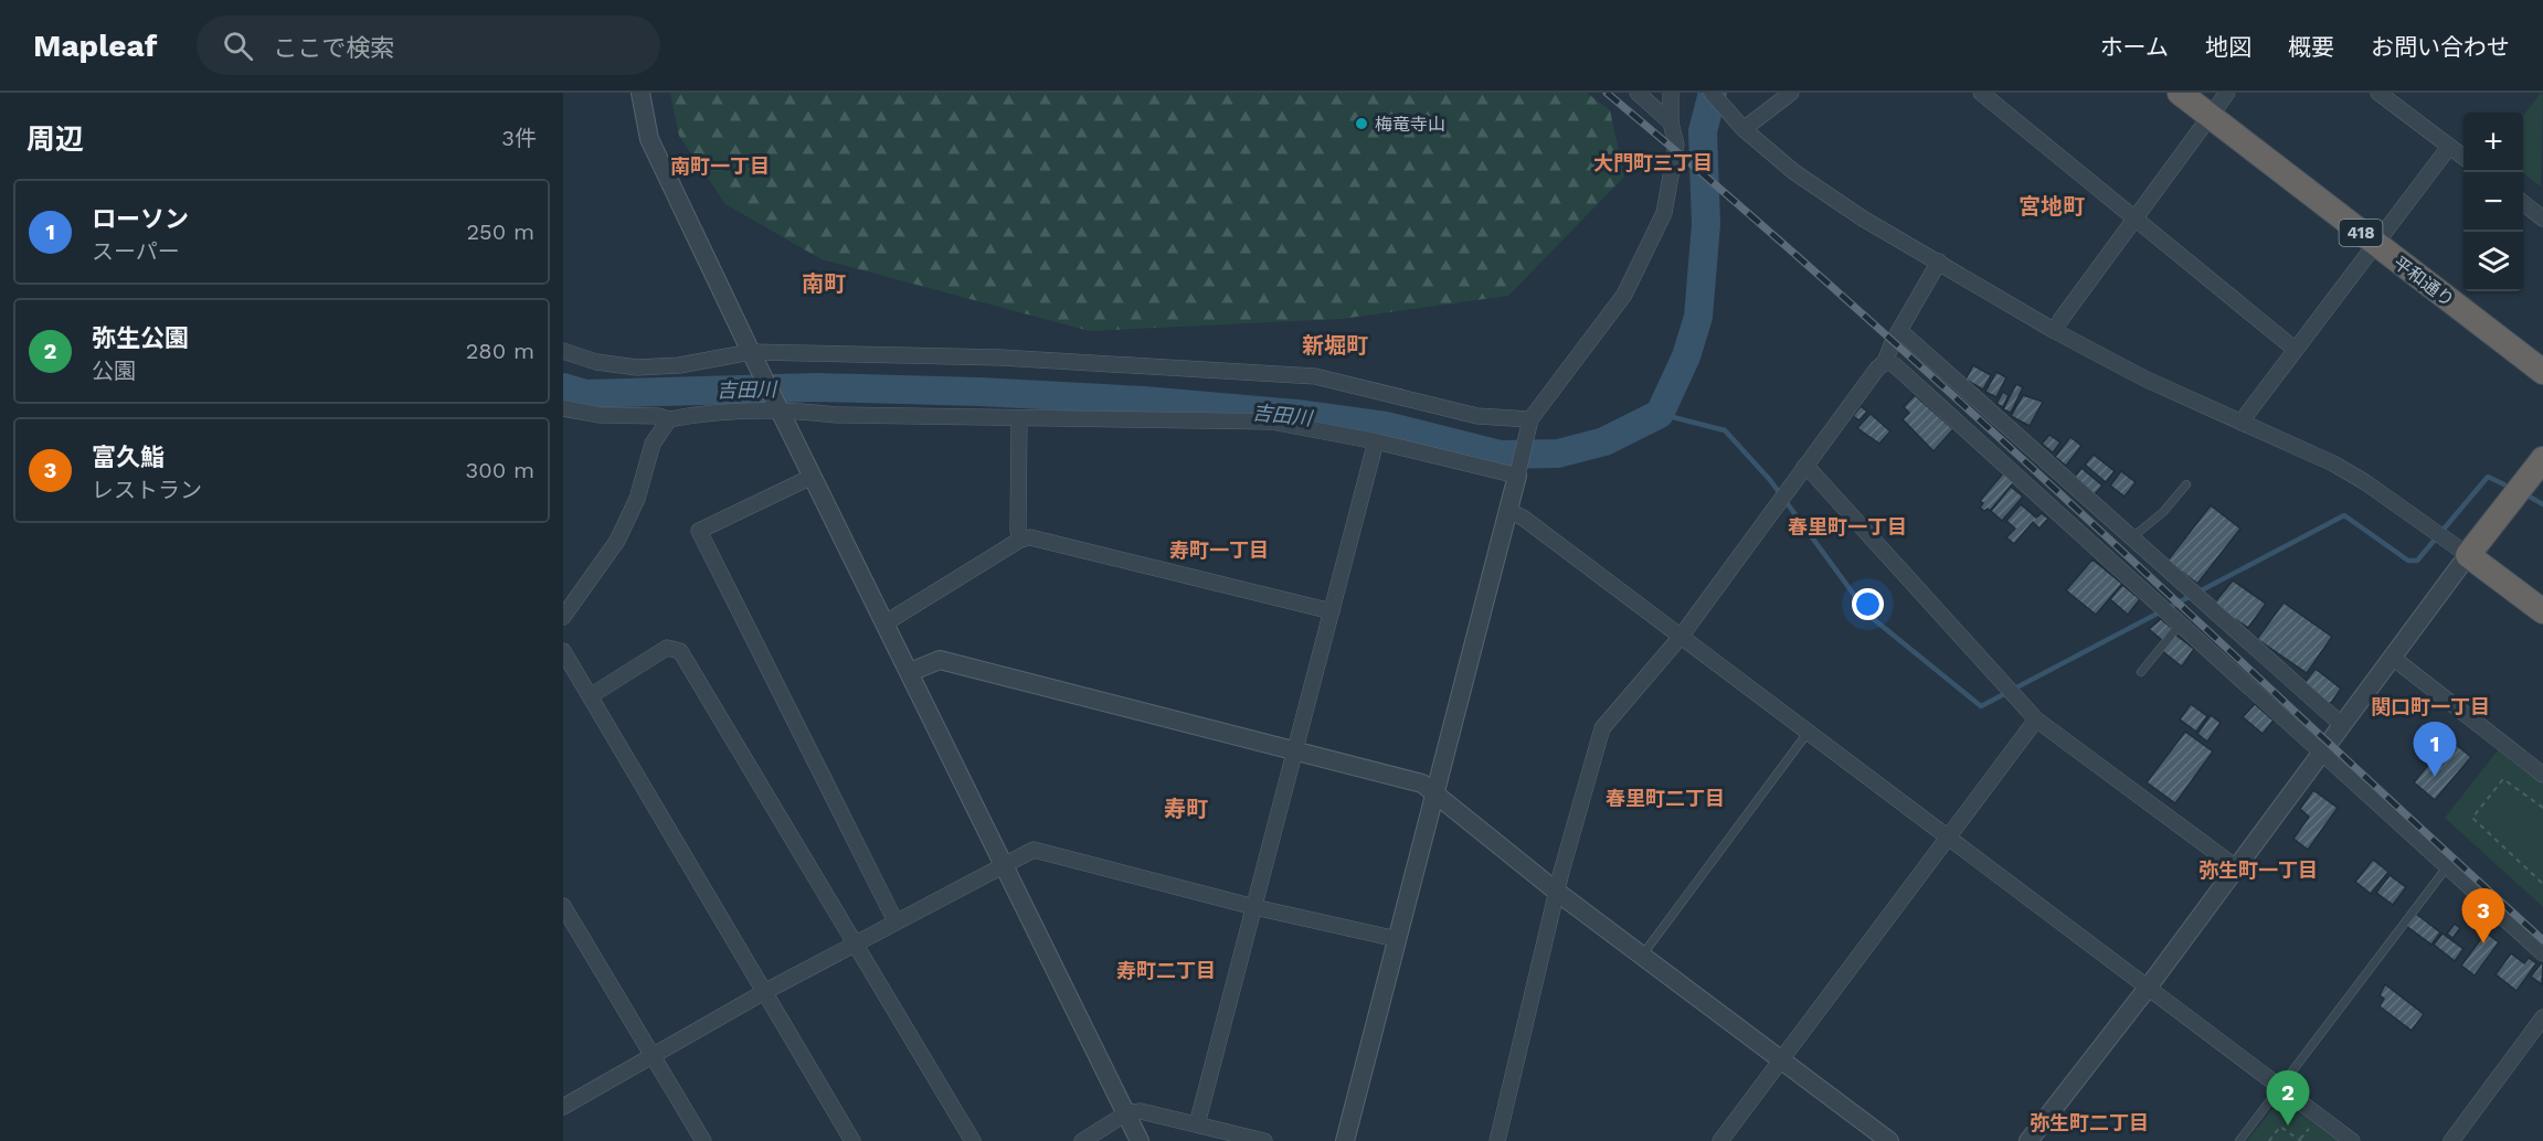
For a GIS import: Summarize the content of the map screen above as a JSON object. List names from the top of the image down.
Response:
{
  "streets": {
    "highway": ["418", "平和通り"]
  },
  "districts": [
    "大門町三丁目",
    "南町一丁目",
    "宮地町",
    "南町",
    "新堀町",
    "春里町一丁目",
    "寿町一丁目",
    "関口町一丁目",
    "春里町二丁目",
    "寿町",
    "弥生町一丁目",
    "寿町二丁目",
    "弥生町二丁目"
  ],
  "water": ["吉田川"],
  "places": ["梅竜寺山"],
  "page": {
    "header": "Mapleaf",
    "search": "ここで検索",
    "nav": [
      "ホーム",
      "地図",
      "概要",
      "お問い合わせ"
    ],
    "heading": ["周辺", "3件"],
    "map_buttons": ["+", "−"],
    "list": [
      {
        "mark": "1",
        "name": "ローソン",
        "note": "スーパー",
        "value": "250 m"
      },
      {
        "mark": "2",
        "name": "弥生公園",
        "note": "公園",
        "value": "280 m"
      },
      {
        "mark": "3",
        "name": "富久鮨",
        "note": "レストラン",
        "value": "300 m"
      }
    ],
    "pins": ["1", "3", "2"]
  }
}
